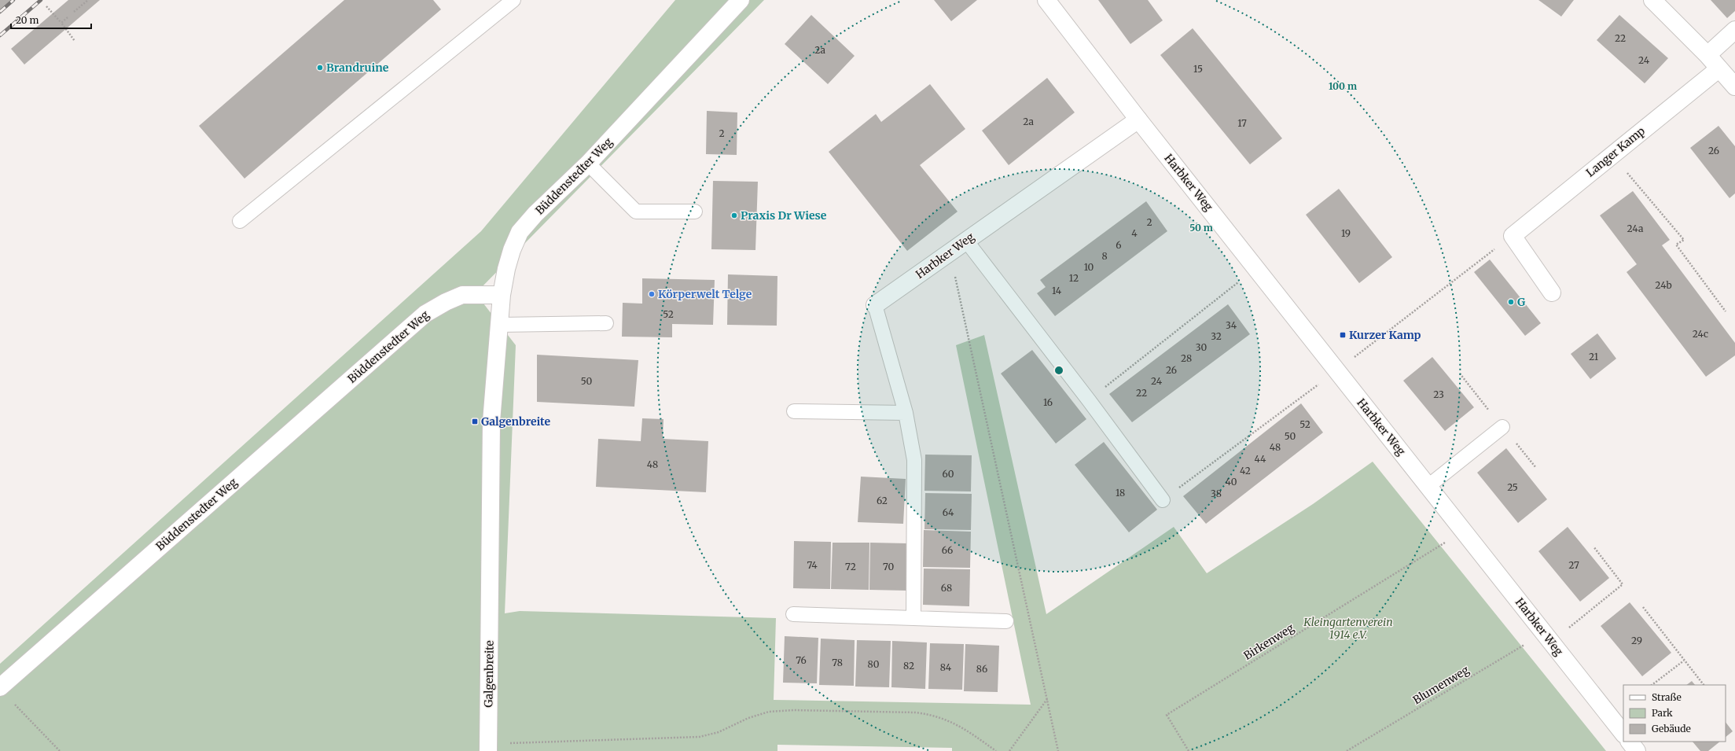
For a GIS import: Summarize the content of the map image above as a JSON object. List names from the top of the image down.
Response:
{
  "streets": {
    "street": [
      "Langer Kamp",
      "Büddenstedter Weg",
      "Harbker Weg",
      "Galgenbreite"
    ],
    "path": ["Birkenweg", "Blumenweg"]
  },
  "crossings": [
    ["Büddenstedter Weg", "Galgenbreite"],
    ["Harbker Weg", "Birkenweg"],
    ["Harbker Weg", "Blumenweg"]
  ],
  "parks": ["Kleingartenverein 1914 e.V."],
  "places": {
    "other": [
      "Brandruine",
      "Praxis Dr Wiese",
      "Körperwelt Telge",
      "G"
    ],
    "transit": ["Kurzer Kamp", "Galgenbreite"]
  },
  "house_numbers": [
    "22",
    "2a",
    "24",
    "15",
    "2a",
    "17",
    "2",
    "26",
    "2",
    "24a",
    "4",
    "19",
    "6",
    "8",
    "10",
    "12",
    "24b",
    "14",
    "52",
    "34",
    "24c",
    "32",
    "30",
    "21",
    "28",
    "26",
    "50",
    "24",
    "22",
    "23",
    "16",
    "52",
    "50",
    "48",
    "44",
    "48",
    "42",
    "60",
    "40",
    "25",
    "18",
    "38",
    "62",
    "64",
    "66",
    "74",
    "27",
    "72",
    "70",
    "68",
    "29",
    "76",
    "78",
    "80",
    "82",
    "84",
    "86"
  ],
  "legend": ["Straße", "Park", "Gebäude"],
  "scale_bar": "20 m",
  "rings": ["100 m", "50 m"]
}
